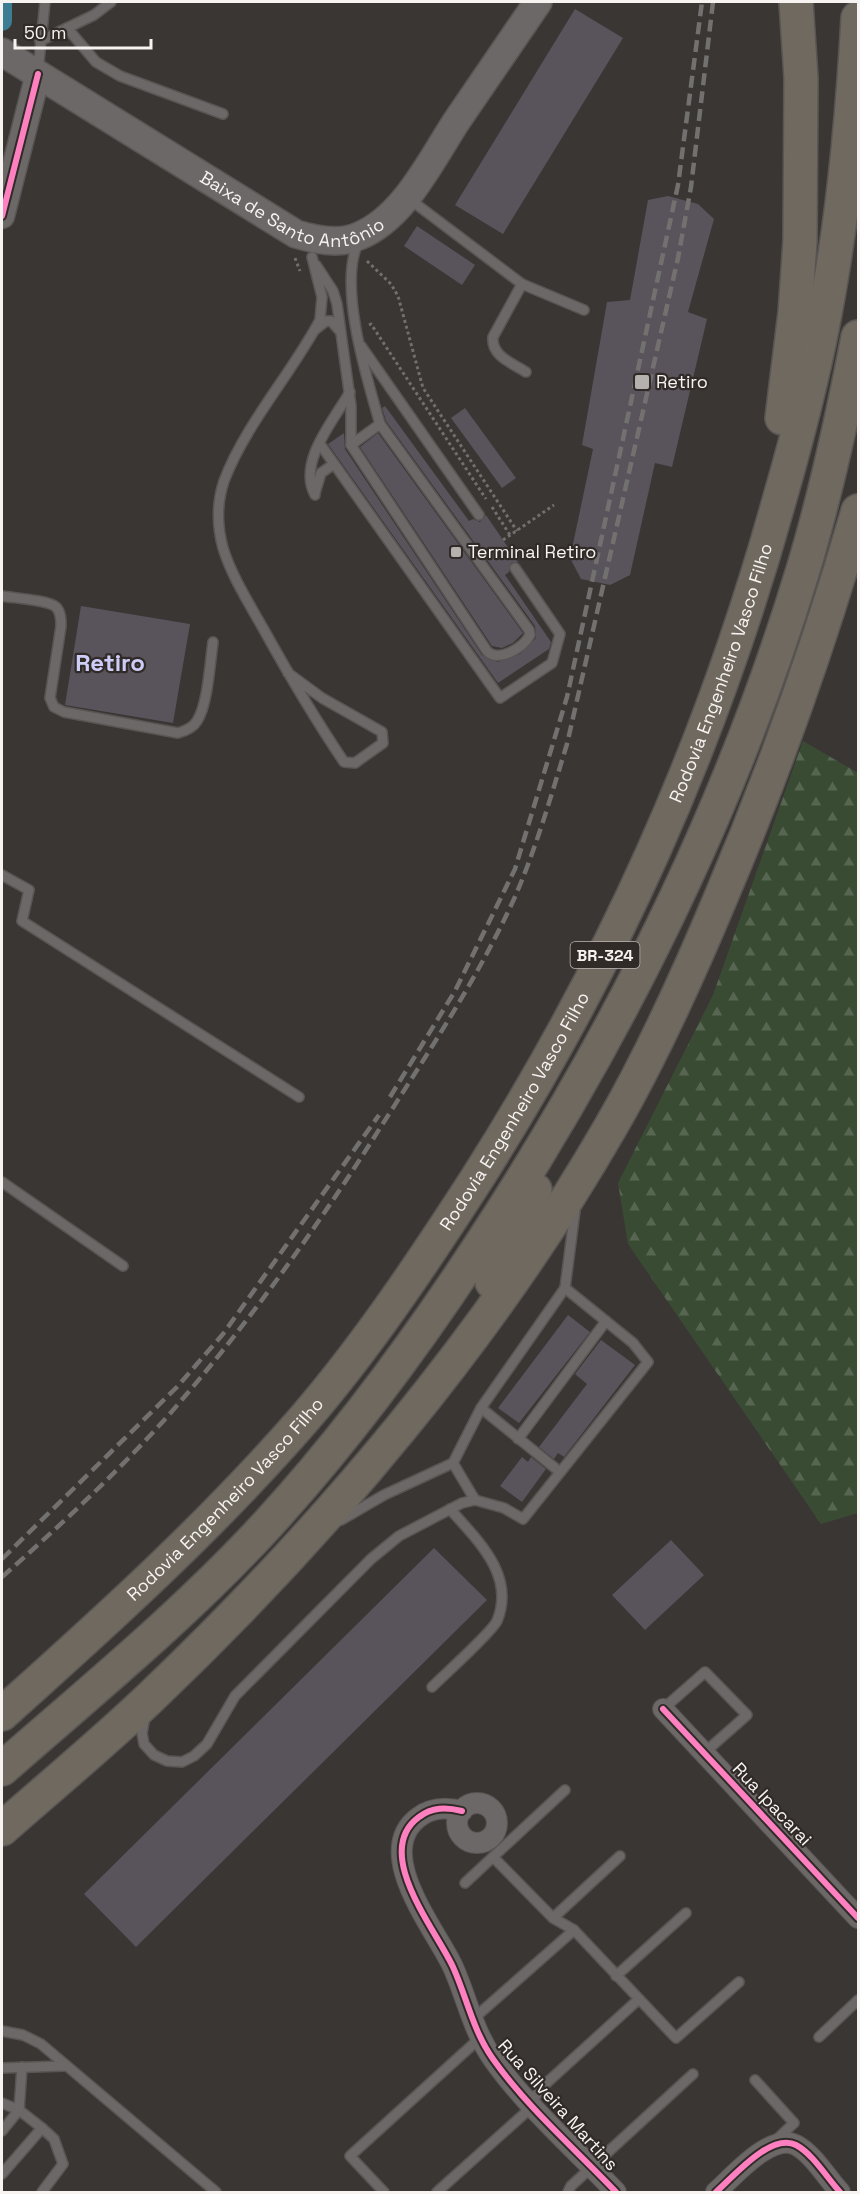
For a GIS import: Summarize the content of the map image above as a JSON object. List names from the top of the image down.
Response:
{
  "streets": {
    "highway": ["Rodovia Engenheiro Vasco Filho", "BR-324"],
    "main road": ["Baixa de Santo Antônio"],
    "street": ["Rua Ipacarai", "Rua Silveira Martins"]
  },
  "districts": ["Retiro"],
  "places": {
    "transit": ["Retiro", "Terminal Retiro"]
  },
  "scale_bar": "50 m"
}
